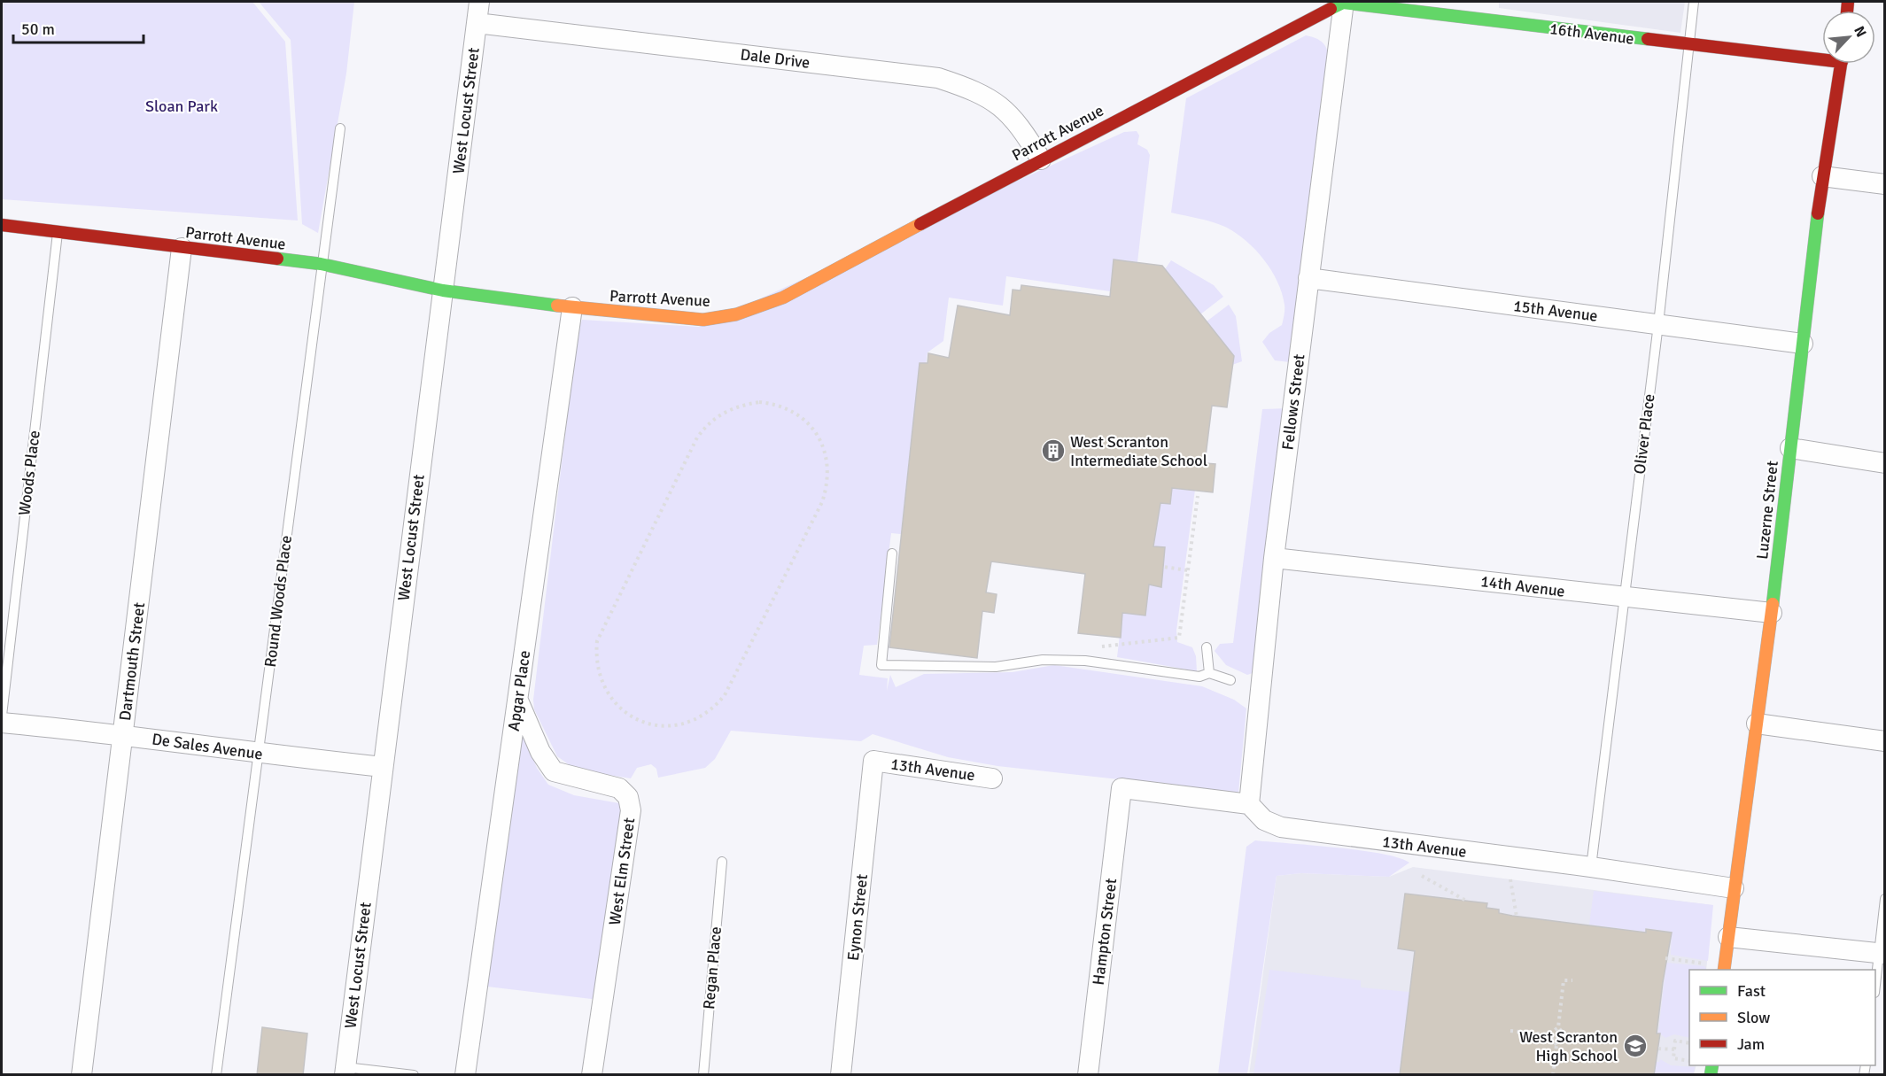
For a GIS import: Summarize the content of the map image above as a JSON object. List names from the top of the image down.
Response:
{
  "streets": {
    "street": [
      "16th Avenue",
      "Dale Drive",
      "West Locust Street",
      "Parrott Avenue",
      "15th Avenue",
      "Fellows Street",
      "Luzerne Street",
      "14th Avenue",
      "Dartmouth Street",
      "Apgar Place",
      "De Sales Avenue",
      "13th Avenue",
      "West Elm Street",
      "Eynon Street",
      "Hampton Street"
    ],
    "lane": [
      "Oliver Place",
      "Woods Place",
      "Round Woods Place",
      "Regan Place"
    ]
  },
  "crossings": [
    ["16th Avenue", "Parrott Avenue"],
    ["16th Avenue", "Fellows Street"],
    ["16th Avenue", "Oliver Place"],
    ["Dale Drive", "West Locust Street"],
    ["Dale Drive", "Parrott Avenue"],
    ["West Locust Street", "Parrott Avenue"],
    ["West Locust Street", "De Sales Avenue"],
    ["Parrott Avenue", "Fellows Street"],
    ["Parrott Avenue", "Woods Place"],
    ["Parrott Avenue", "Round Woods Place"],
    ["Parrott Avenue", "Dartmouth Street"],
    ["Parrott Avenue", "Apgar Place"],
    ["15th Avenue", "Fellows Street"],
    ["15th Avenue", "Oliver Place"],
    ["15th Avenue", "Luzerne Street"],
    ["Fellows Street", "14th Avenue"],
    ["Fellows Street", "13th Avenue"],
    ["Fellows Street", "Hampton Street"],
    ["Oliver Place", "14th Avenue"],
    ["Oliver Place", "13th Avenue"],
    ["Luzerne Street", "14th Avenue"],
    ["Luzerne Street", "13th Avenue"],
    ["Round Woods Place", "De Sales Avenue"],
    ["Dartmouth Street", "De Sales Avenue"],
    ["Apgar Place", "West Elm Street"],
    ["13th Avenue", "Eynon Street"],
    ["13th Avenue", "Hampton Street"]
  ],
  "parks": ["Sloan Park"],
  "places": {
    "building": ["West Scranton Intermediate School"],
    "school or university": ["West Scranton High School"]
  },
  "legend": ["Fast", "Slow", "Jam"],
  "scale_bar": "50 m",
  "north": "top right"
}
